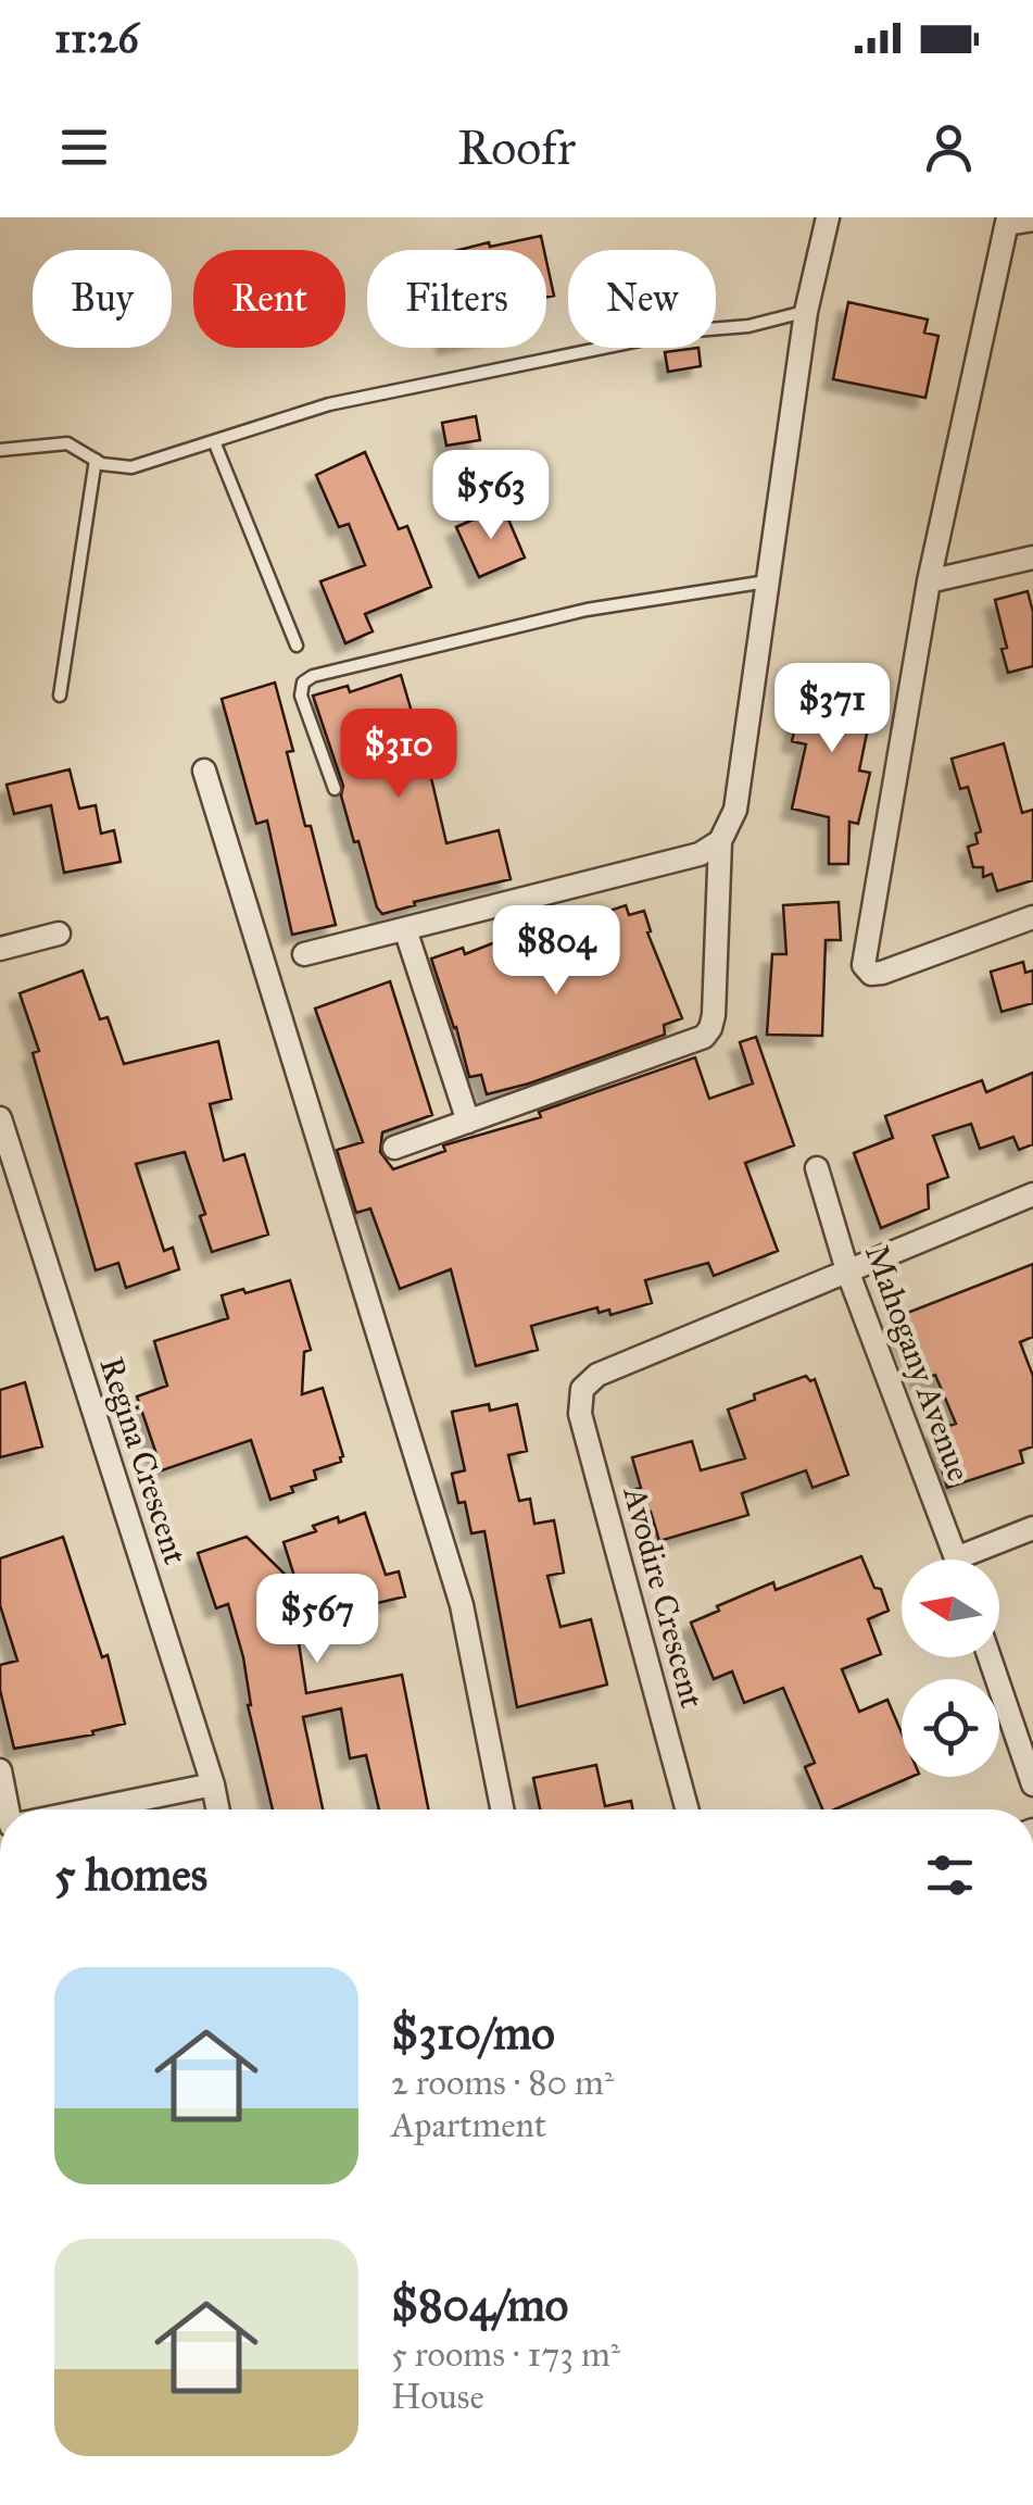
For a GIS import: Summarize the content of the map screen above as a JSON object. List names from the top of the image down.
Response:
{
  "streets": {
    "street": ["Mahogany Avenue", "Regina Crescent", "Avodire Crescent"]
  },
  "crossings": [
    ["Mahogany Avenue", "Avodire Crescent"]
  ],
  "north": "left",
  "page": {
    "status": "11:26",
    "header": "Roofr",
    "chip": [
      "Buy",
      "Rent",
      "Filters",
      "New"
    ],
    "price": [
      "$563",
      "$371",
      "$310",
      "$804",
      "$567"
    ],
    "heading": "5 homes",
    "list": [
      {
        "name": "$310/mo",
        "note": "2 rooms · 80 m² · Apartment"
      },
      {
        "name": "$804/mo",
        "note": "5 rooms · 173 m² · House"
      }
    ]
  }
}
